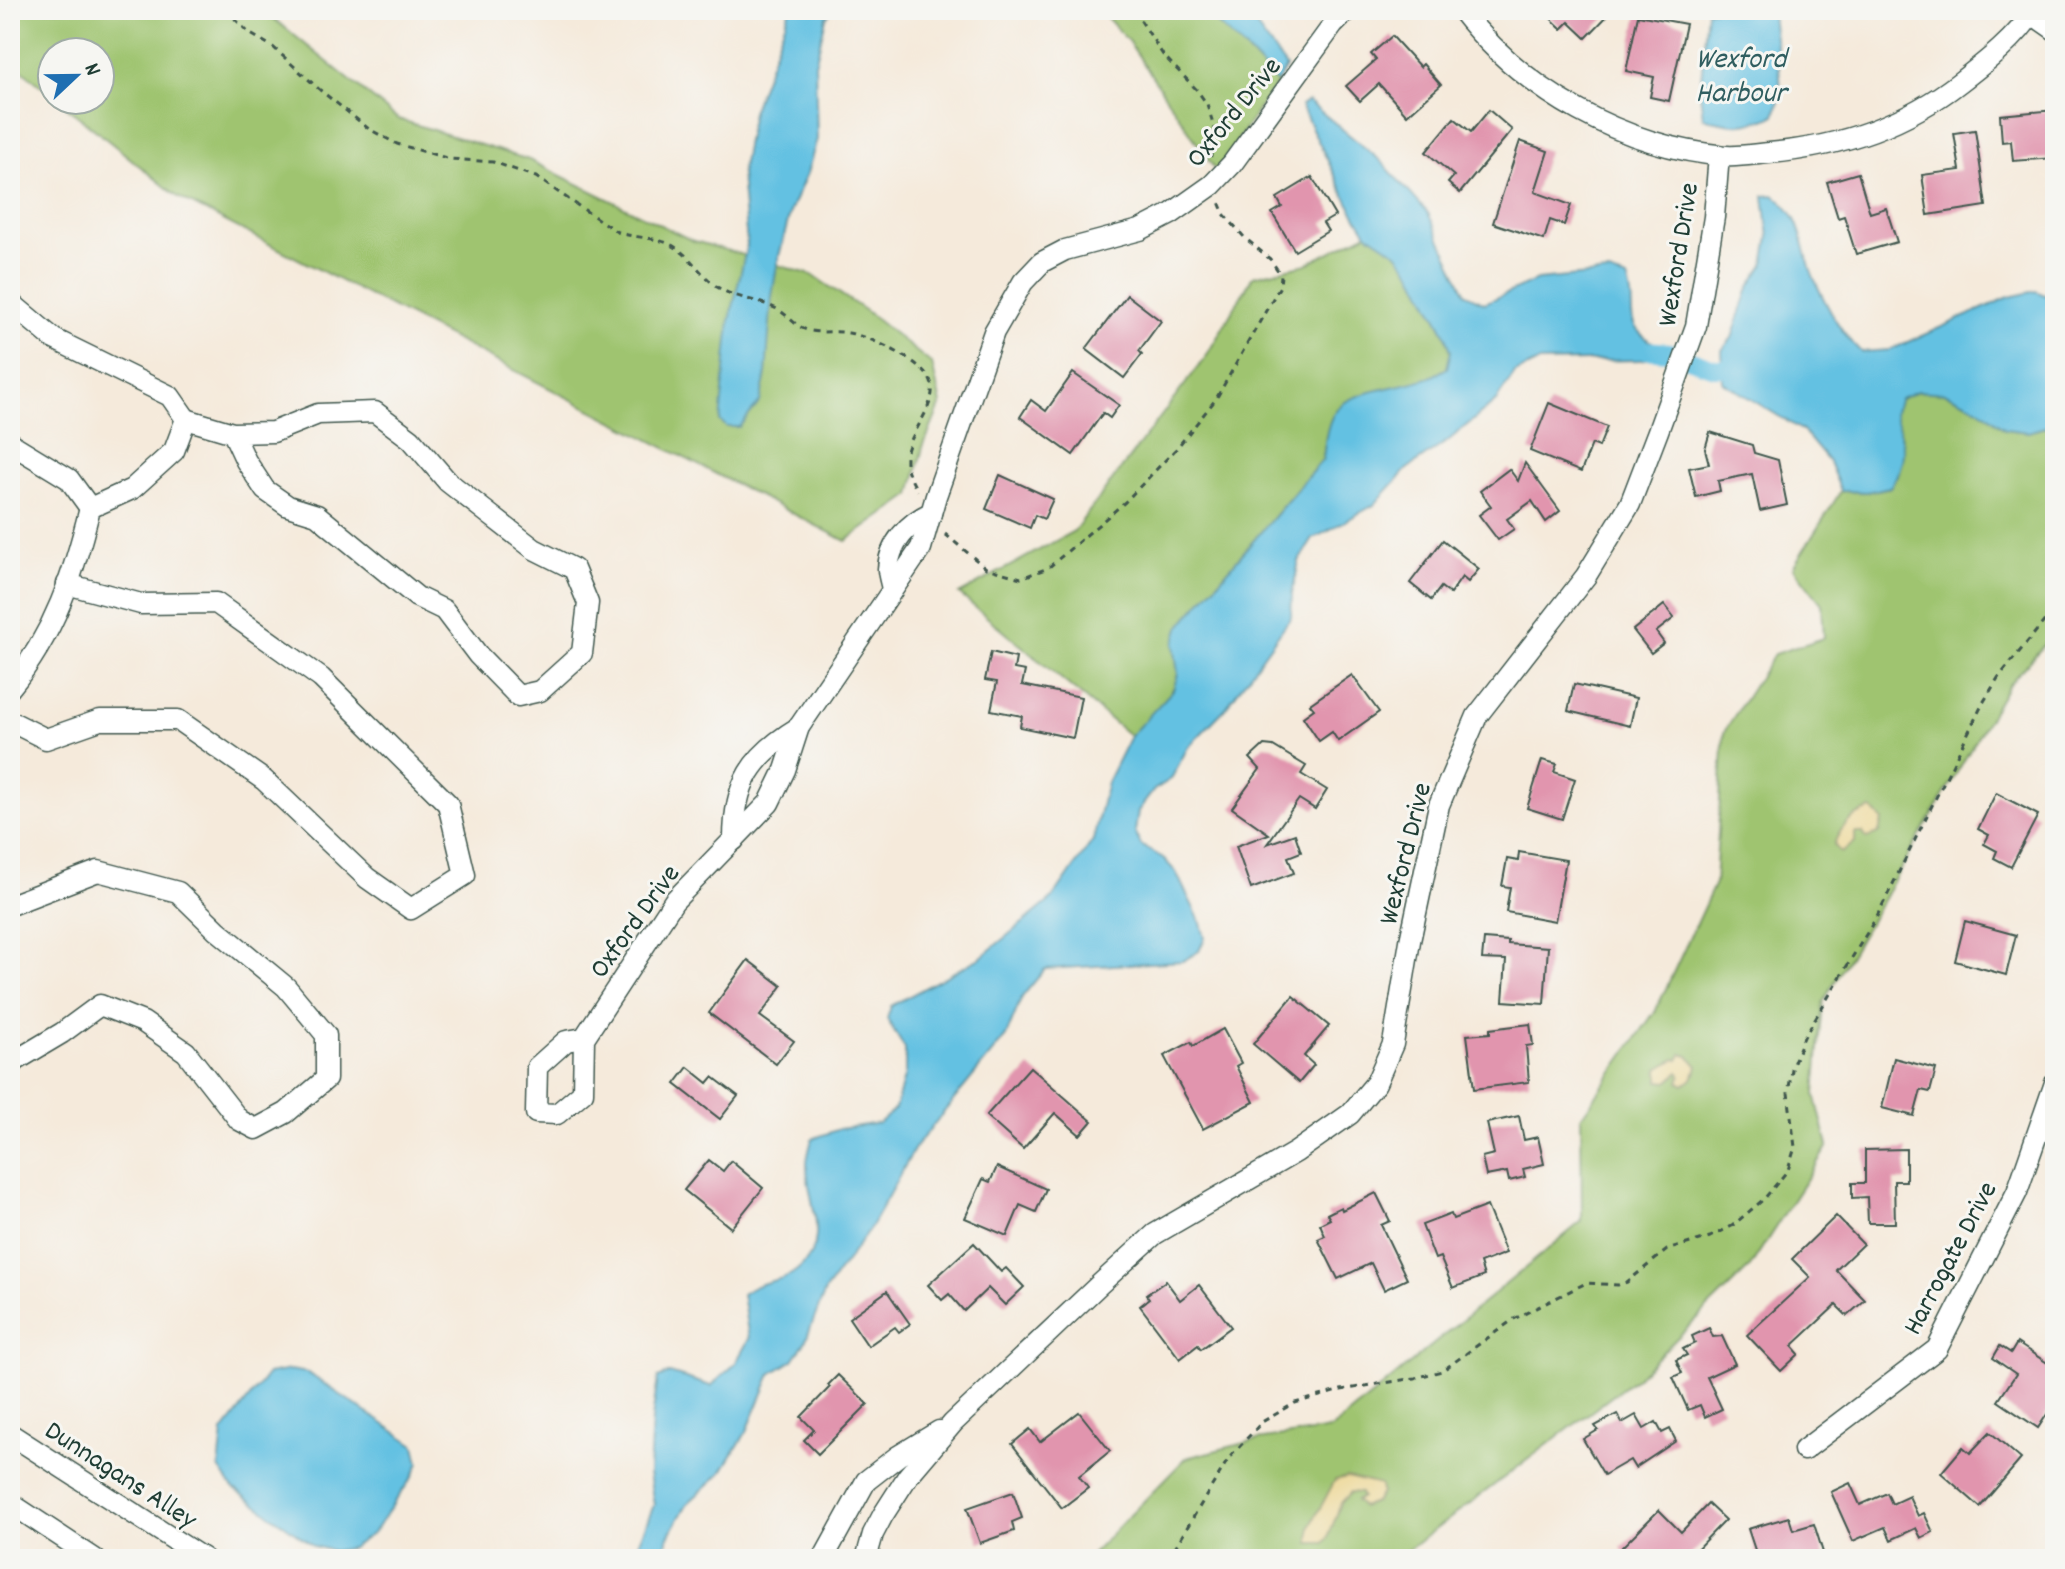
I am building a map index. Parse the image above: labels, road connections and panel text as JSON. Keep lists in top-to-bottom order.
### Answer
{
  "streets": {
    "street": [
      "Oxford Drive",
      "Wexford Drive",
      "Harrogate Drive",
      "Dunnagans Alley"
    ]
  },
  "water": ["Wexford Harbour"],
  "north": "right"
}
